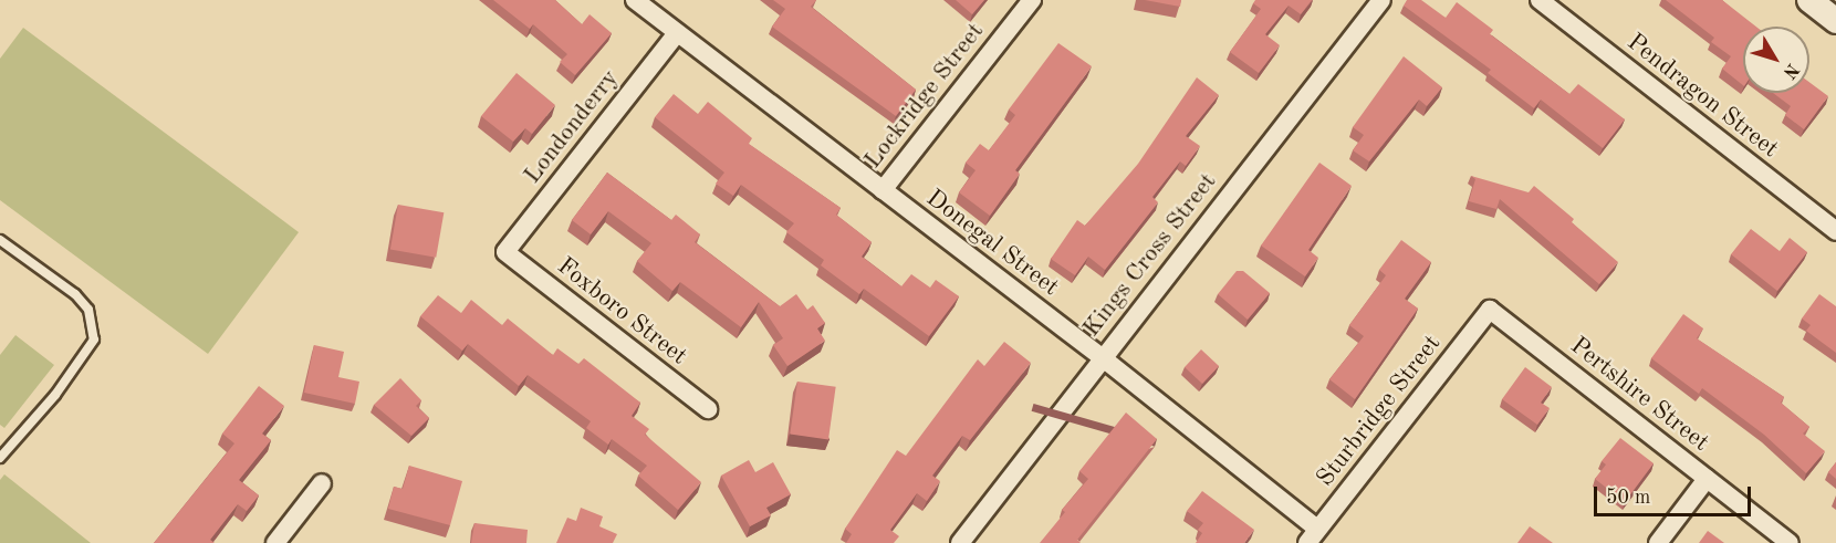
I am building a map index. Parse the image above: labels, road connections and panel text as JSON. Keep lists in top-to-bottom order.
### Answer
{
  "streets": {
    "street": [
      "Lockridge Street",
      "Pendragon Street",
      "Londonderry",
      "Donegal Street",
      "Kings Cross Street",
      "Foxboro Street",
      "Pertshire Street",
      "Sturbridge Street"
    ]
  },
  "crossings": [
    ["Lockridge Street", "Donegal Street"],
    ["Londonderry", "Donegal Street"],
    ["Londonderry", "Foxboro Street"],
    ["Donegal Street", "Kings Cross Street"],
    ["Donegal Street", "Sturbridge Street"],
    ["Pertshire Street", "Sturbridge Street"]
  ],
  "scale_bar": "50 m",
  "north": "bottom right"
}
